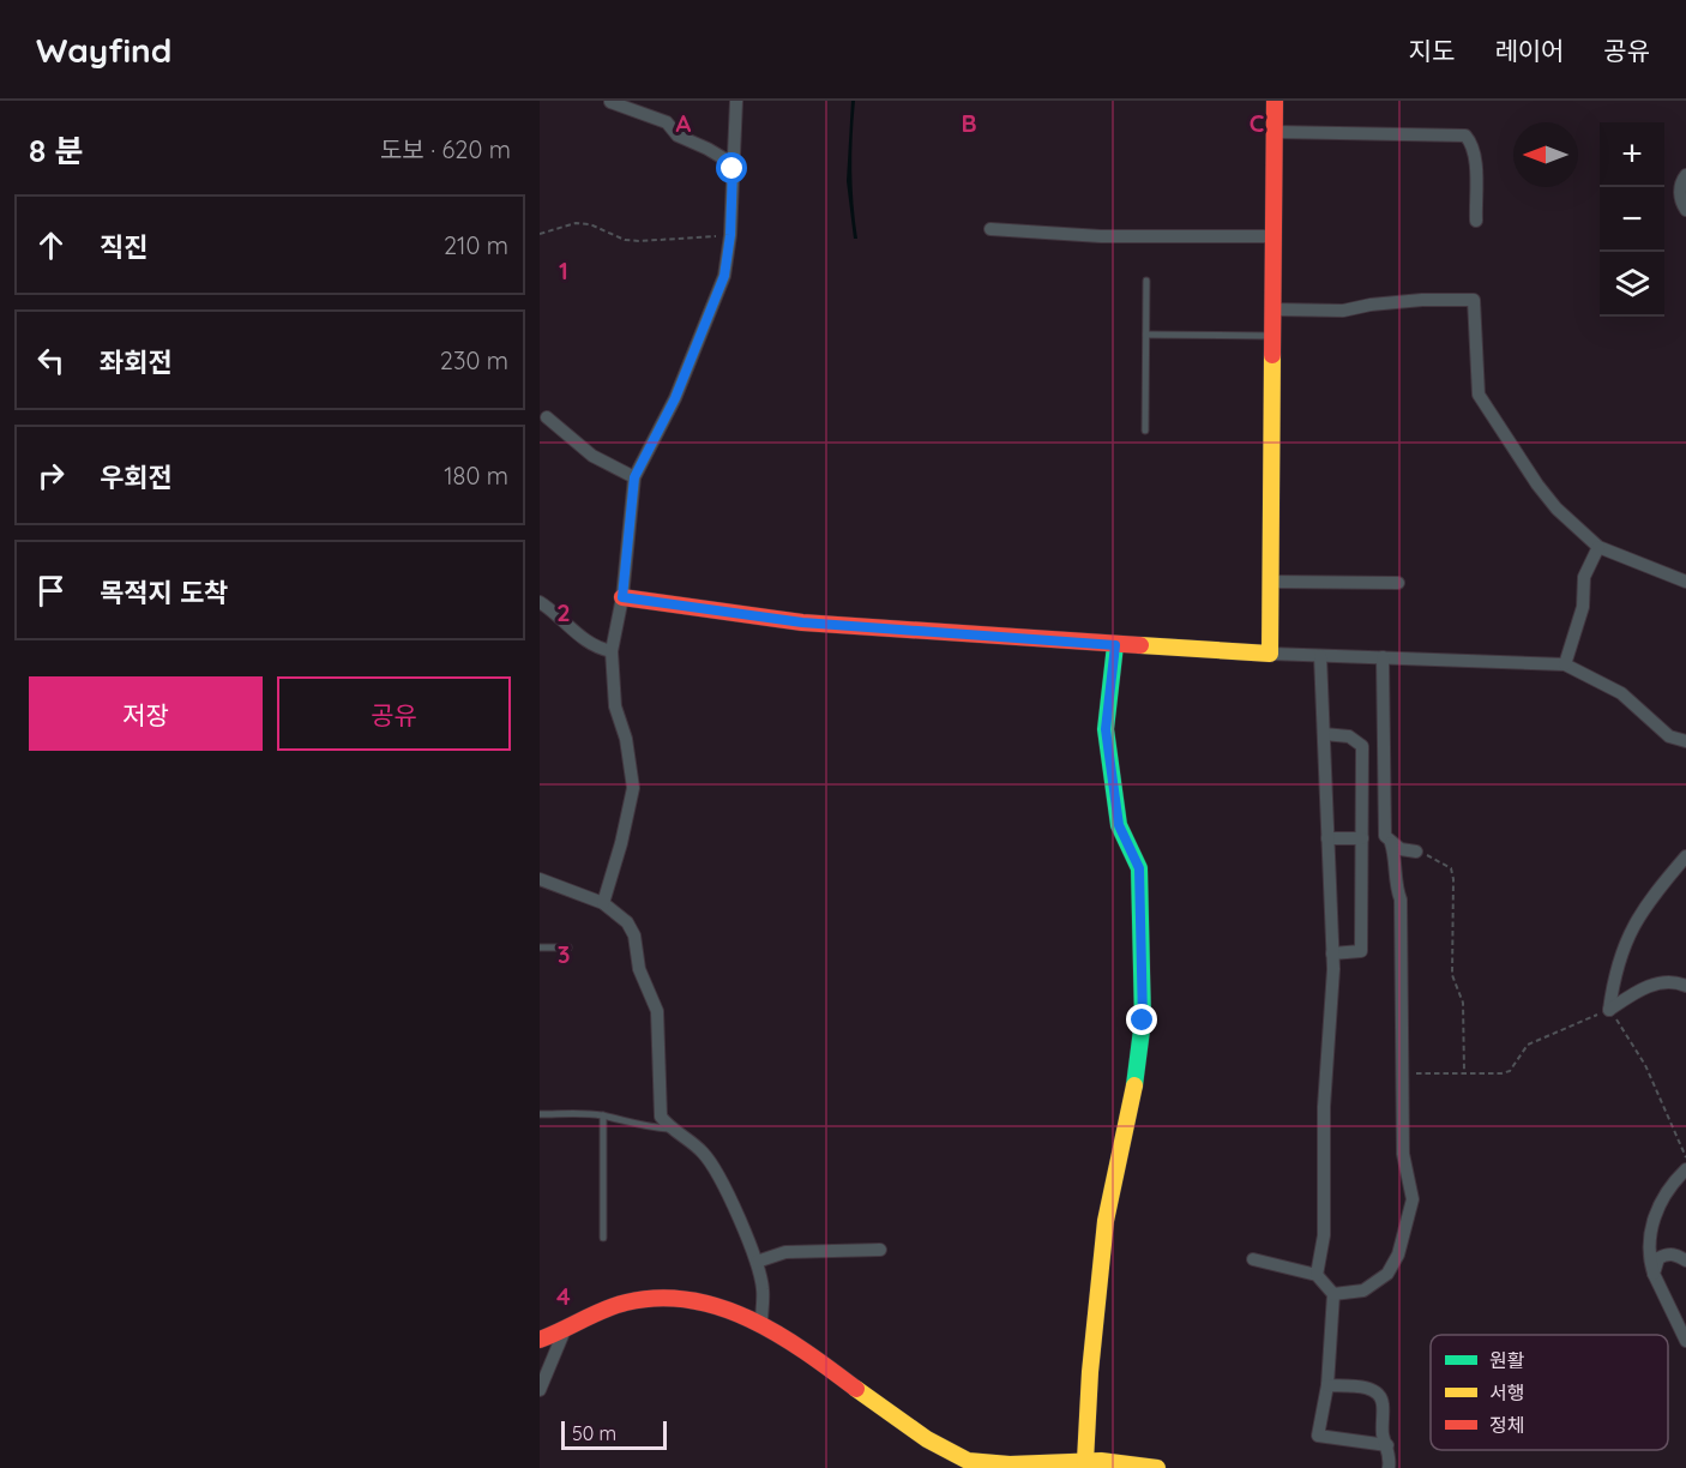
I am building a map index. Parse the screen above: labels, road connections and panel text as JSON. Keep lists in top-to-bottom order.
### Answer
{
  "legend": ["원활", "서행", "정체"],
  "scale_bar": "50 m",
  "north": "left",
  "page": {
    "header": "Wayfind",
    "nav": ["지도", "레이어", "공유"],
    "heading": ["8 분", "도보 · 620 m"],
    "map_buttons": ["+", "−"],
    "list": [
      ["직진", "210 m"],
      ["좌회전", "230 m"],
      ["우회전", "180 m"],
      "목적지 도착"
    ],
    "buttons": ["저장", "공유"],
    "scale": "50 m"
  },
  "grid": {
    "columns": ["A", "B", "C"],
    "rows": [
      "1",
      "2",
      "3",
      "4"
    ]
  }
}
